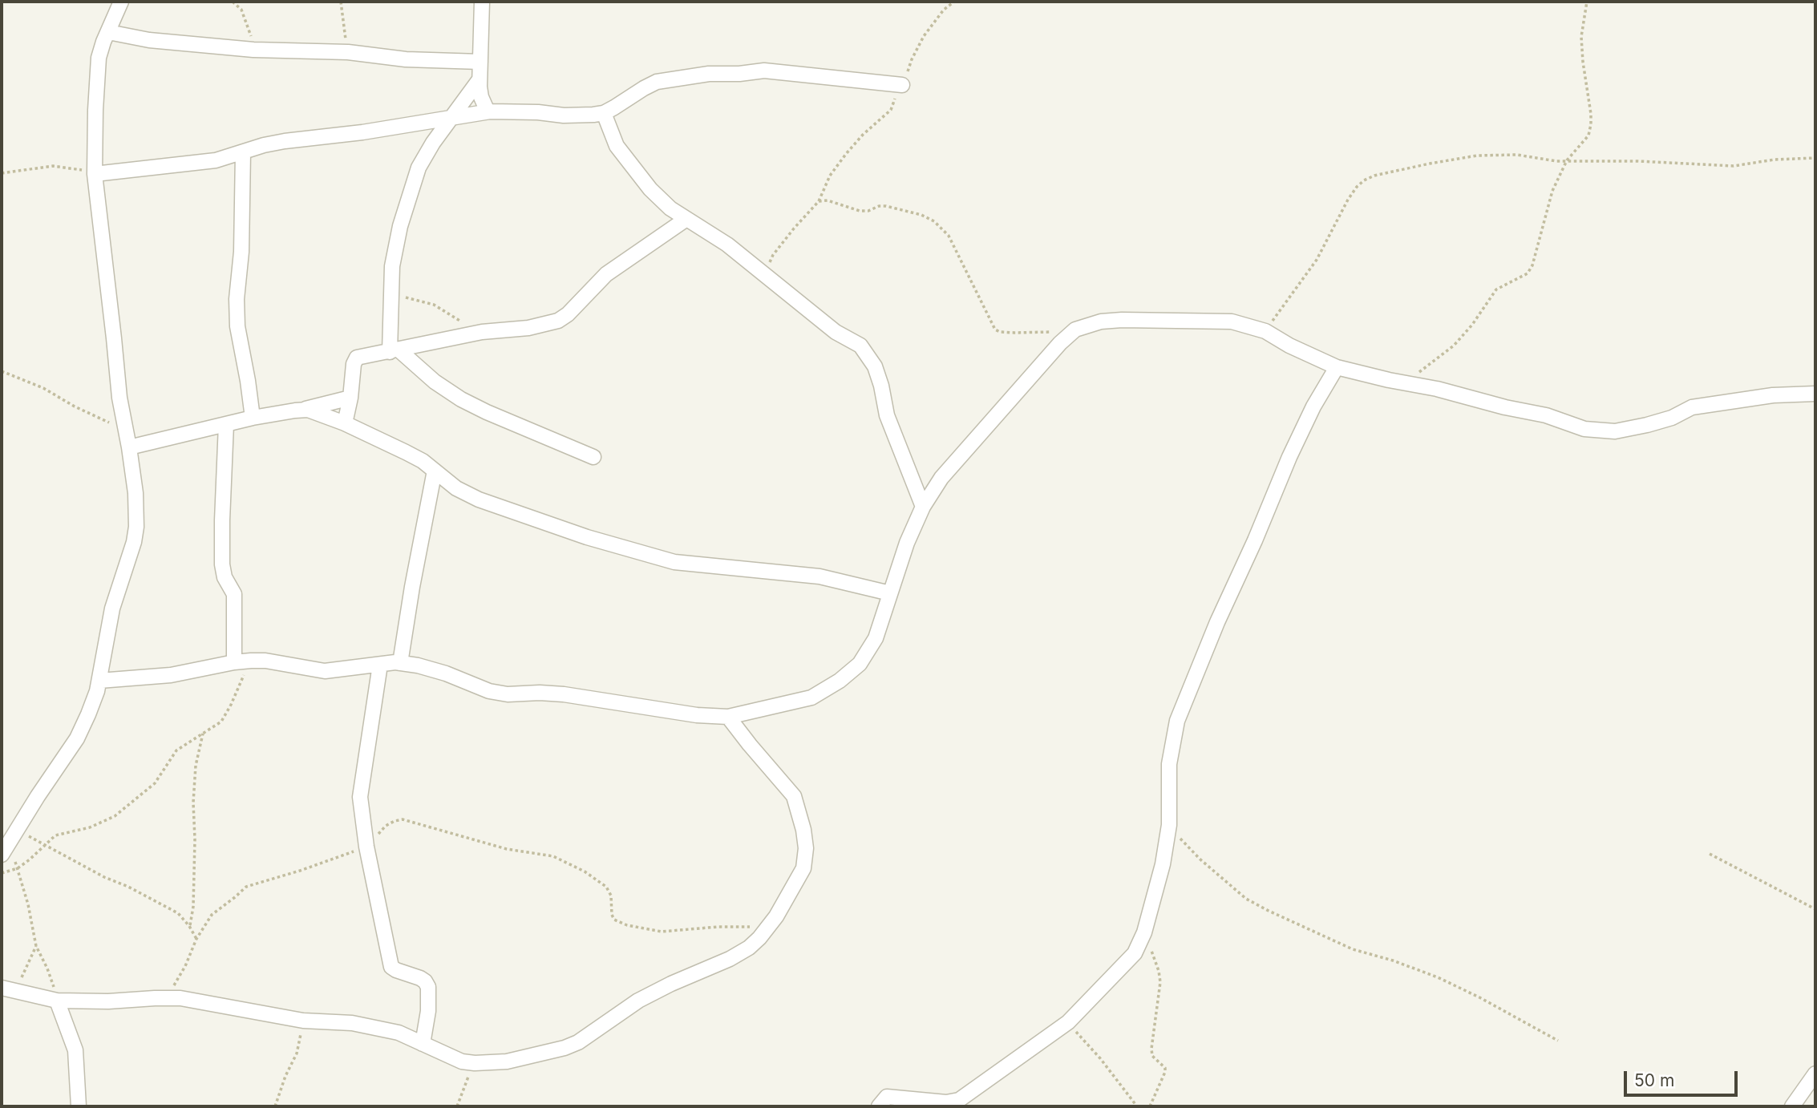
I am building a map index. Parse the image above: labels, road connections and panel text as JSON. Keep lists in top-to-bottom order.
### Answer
{
  "scale_bar": "50 m"
}
